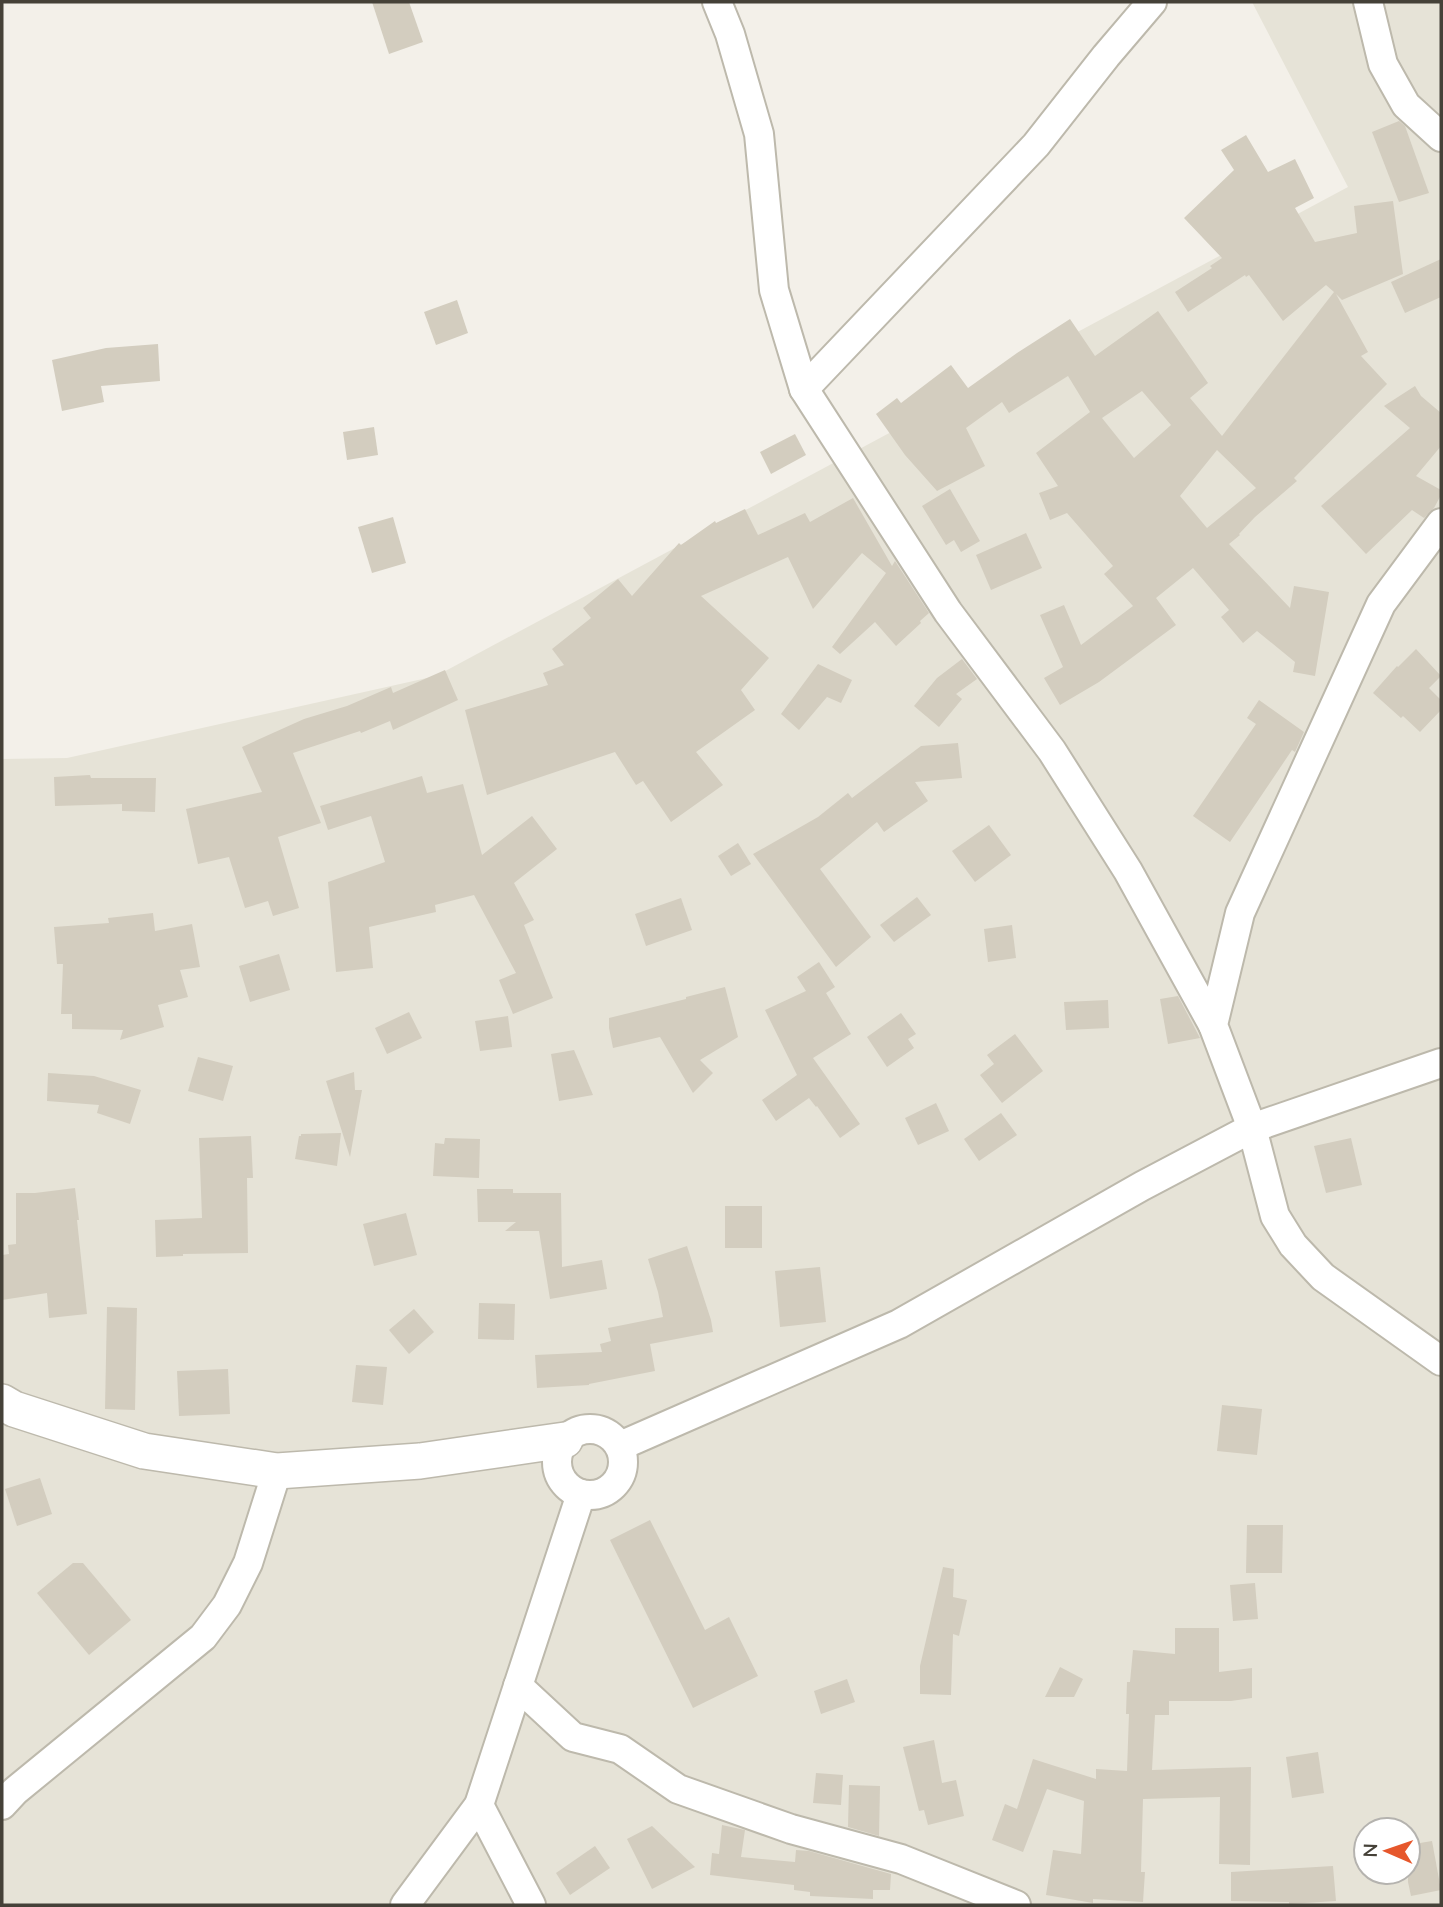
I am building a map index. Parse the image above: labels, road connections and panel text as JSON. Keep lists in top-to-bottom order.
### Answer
{
  "north": "left"
}
